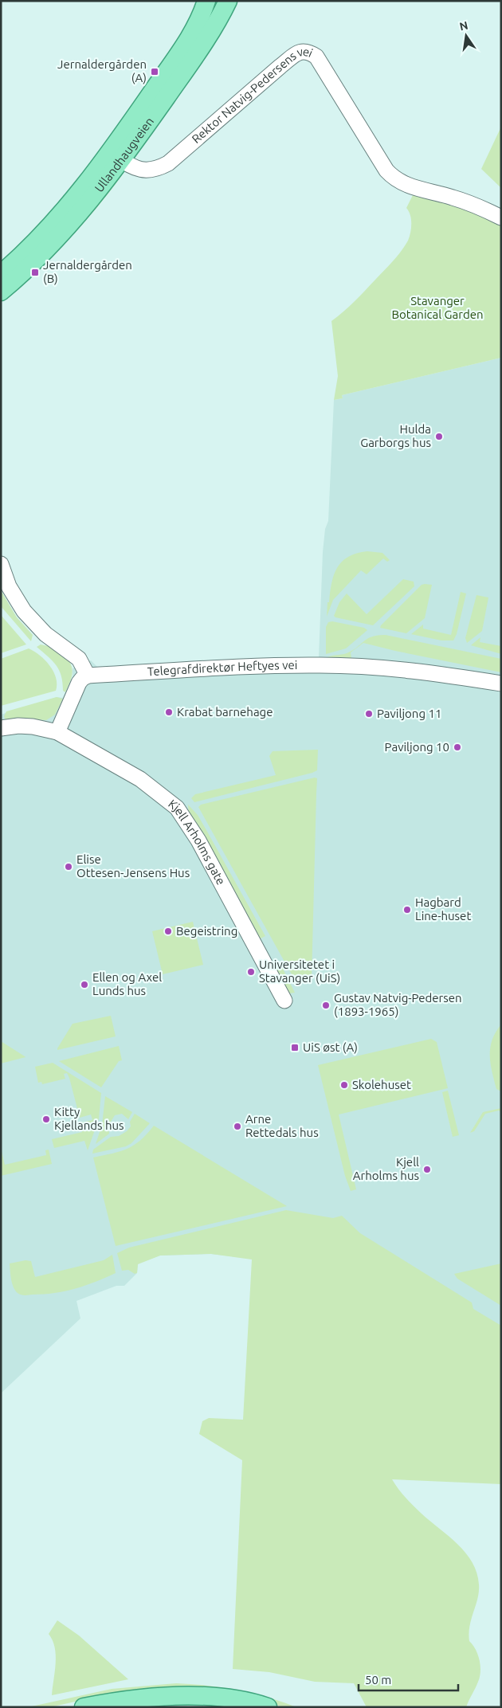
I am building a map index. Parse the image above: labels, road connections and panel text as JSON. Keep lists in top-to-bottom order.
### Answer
{
  "streets": {
    "main road": ["Ullandhaugveien"],
    "street": ["Rektor Natvig-Pedersens vei", "Telegrafdirektør Heftyes vei", "Kjell Arholms gate"]
  },
  "crossings": [
    ["Rektor Natvig-Pedersens vei", "Ullandhaugveien"]
  ],
  "parks": ["Stavanger Botanical Garden"],
  "places": {
    "transit": ["Jernaldergården (A)", "Jernaldergården (B)", "UiS øst (A)"],
    "other": [
      "Hulda Garborgs hus",
      "Krabat barnehage",
      "Paviljong 11",
      "Paviljong 10",
      "Elise Ottesen-Jensens Hus",
      "Hagbard Line-huset",
      "Begeistring",
      "Universitetet i Stavanger (UiS)",
      "Ellen og Axel Lunds hus",
      "Gustav Natvig-Pedersen (1893-1965)",
      "Skolehuset",
      "Kitty Kjellands hus",
      "Arne Rettedals hus",
      "Kjell Arholms hus"
    ]
  },
  "scale_bar": "50 m",
  "north": "top"
}
